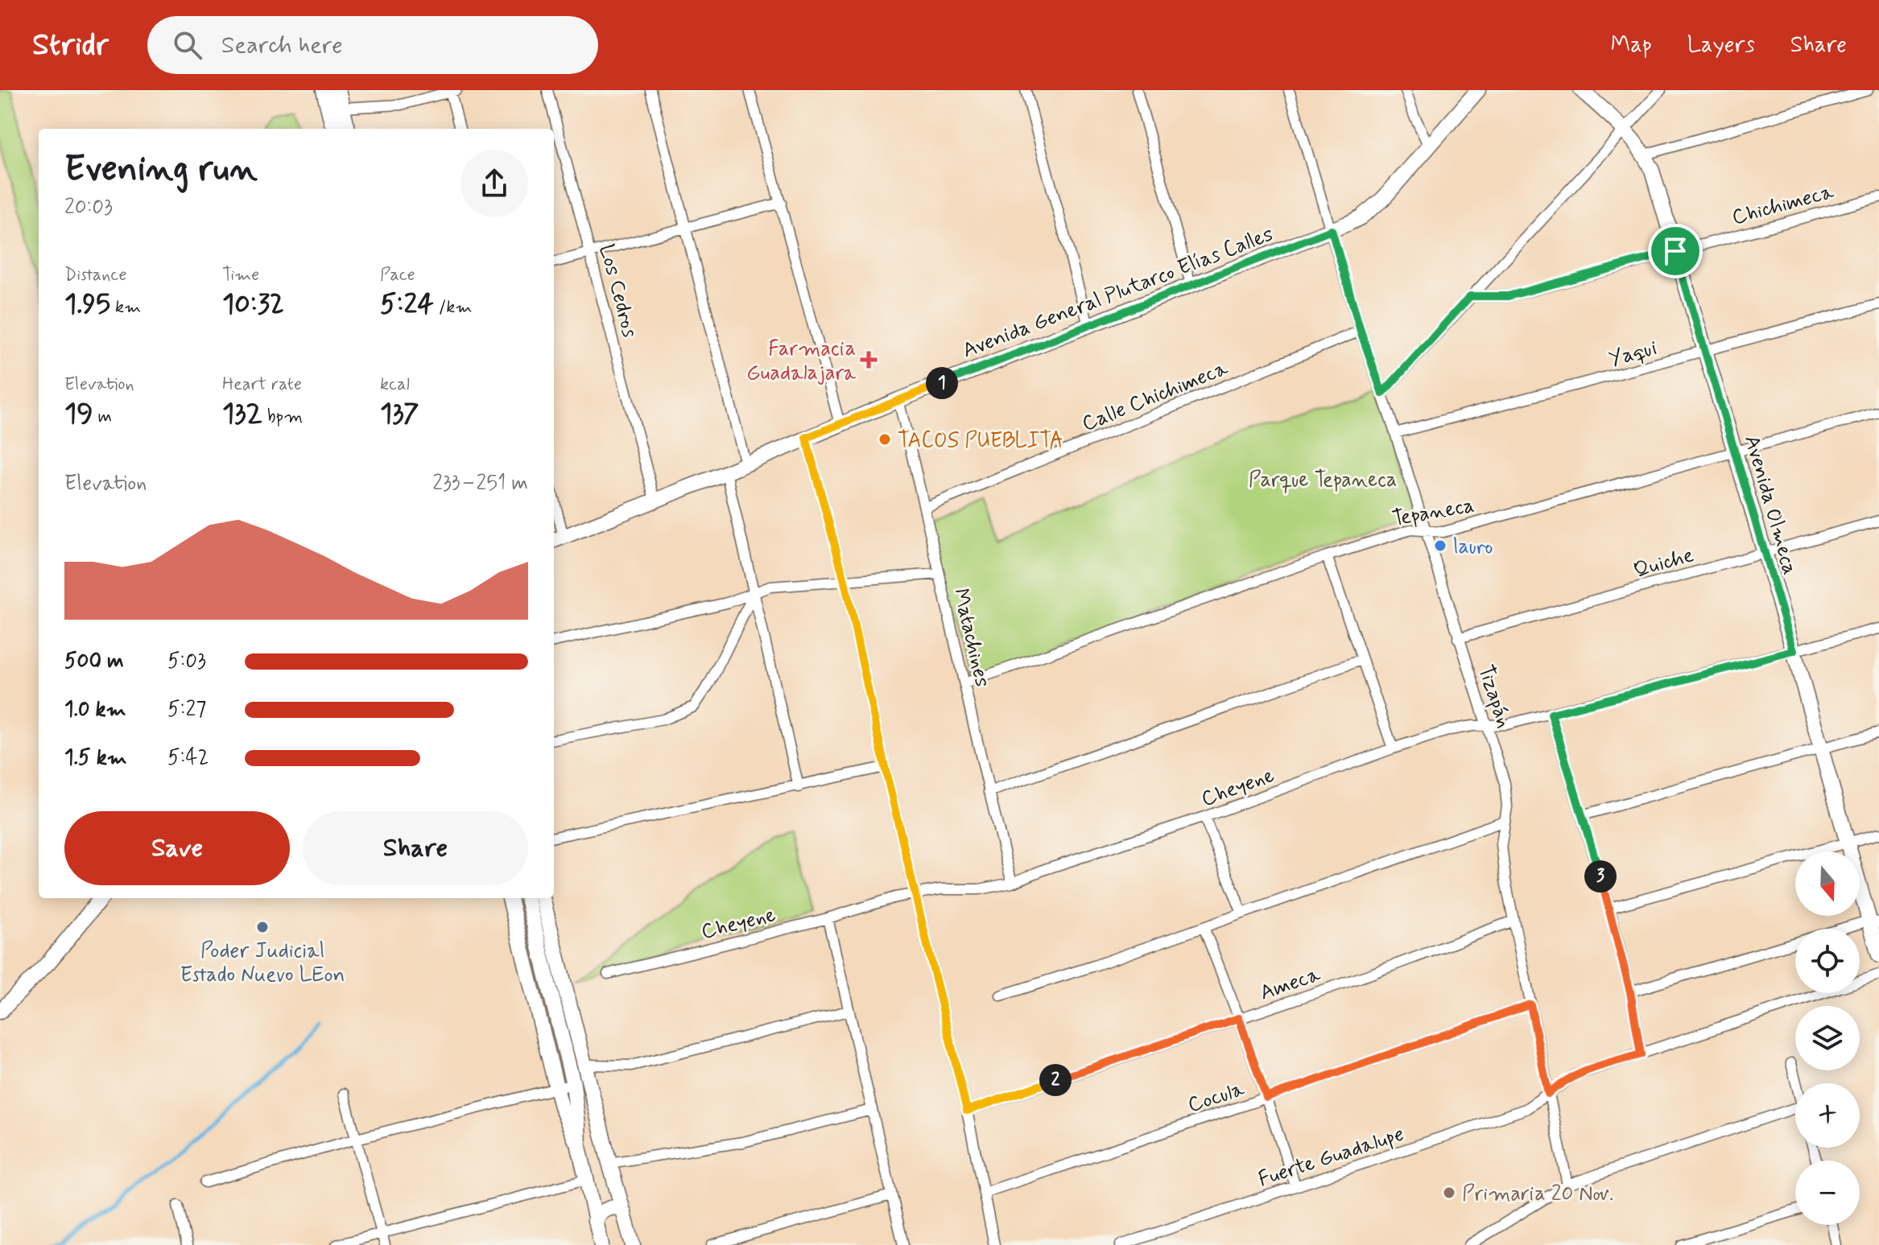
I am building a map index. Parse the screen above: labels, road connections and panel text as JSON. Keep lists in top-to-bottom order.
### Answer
{
  "streets": {
    "street": [
      "Chichimeca",
      "Los Cedros",
      "Avenida General Plutarco Elías Calles",
      "Yaqui",
      "Calle Chichimeca",
      "Avenida Olmeca",
      "Tepaneca",
      "Quiche",
      "Matachines",
      "Tizapán",
      "Cheyene",
      "Ameca",
      "Cocula",
      "Fuerte Guadalupe"
    ]
  },
  "crossings": [
    ["Chichimeca", "Avenida Olmeca"],
    ["Los Cedros", "Avenida General Plutarco Elías Calles"],
    ["Avenida General Plutarco Elías Calles", "Matachines"],
    ["Avenida General Plutarco Elías Calles", "Tizapán"],
    ["Yaqui", "Avenida Olmeca"],
    ["Yaqui", "Tizapán"],
    ["Calle Chichimeca", "Matachines"],
    ["Calle Chichimeca", "Tizapán"],
    ["Avenida Olmeca", "Tepaneca"],
    ["Avenida Olmeca", "Quiche"],
    ["Avenida Olmeca", "Cheyene"],
    ["Tepaneca", "Matachines"],
    ["Tepaneca", "Tizapán"],
    ["Quiche", "Tizapán"],
    ["Matachines", "Cheyene"],
    ["Tizapán", "Cheyene"],
    ["Tizapán", "Ameca"],
    ["Tizapán", "Cocula"],
    ["Tizapán", "Fuerte Guadalupe"]
  ],
  "parks": ["Parque Tepaneca"],
  "places": {
    "health": ["Farmacia Guadalajara"],
    "other": [
      "TACOS PUEBLITA",
      "lauro",
      "Poder Judicial Estado Nuevo LEon",
      "Primaria 20 Nov."
    ]
  },
  "north": "bottom",
  "page": {
    "header": "Stridr",
    "search": "Search here",
    "nav": ["Map", "Layers", "Share"],
    "heading": ["Evening run", "20:03"],
    "stats": [
      ["Distance", "1.95 km"],
      ["Time", "10:32"],
      ["Pace", "5:24 /km"],
      ["Elevation", "19 m"],
      ["Heart rate", "132 bpm"],
      ["kcal", "137"]
    ],
    "pins": ["1", "3", "2"],
    "chart": ["Elevation", "233–251 m"],
    "list": [
      {
        "name": "500 m",
        "note": "5:03"
      },
      {
        "name": "1.0 km",
        "note": "5:27"
      },
      {
        "name": "1.5 km",
        "note": "5:42"
      }
    ],
    "buttons": ["Save", "Share"],
    "map_buttons": ["+", "−"]
  }
}
